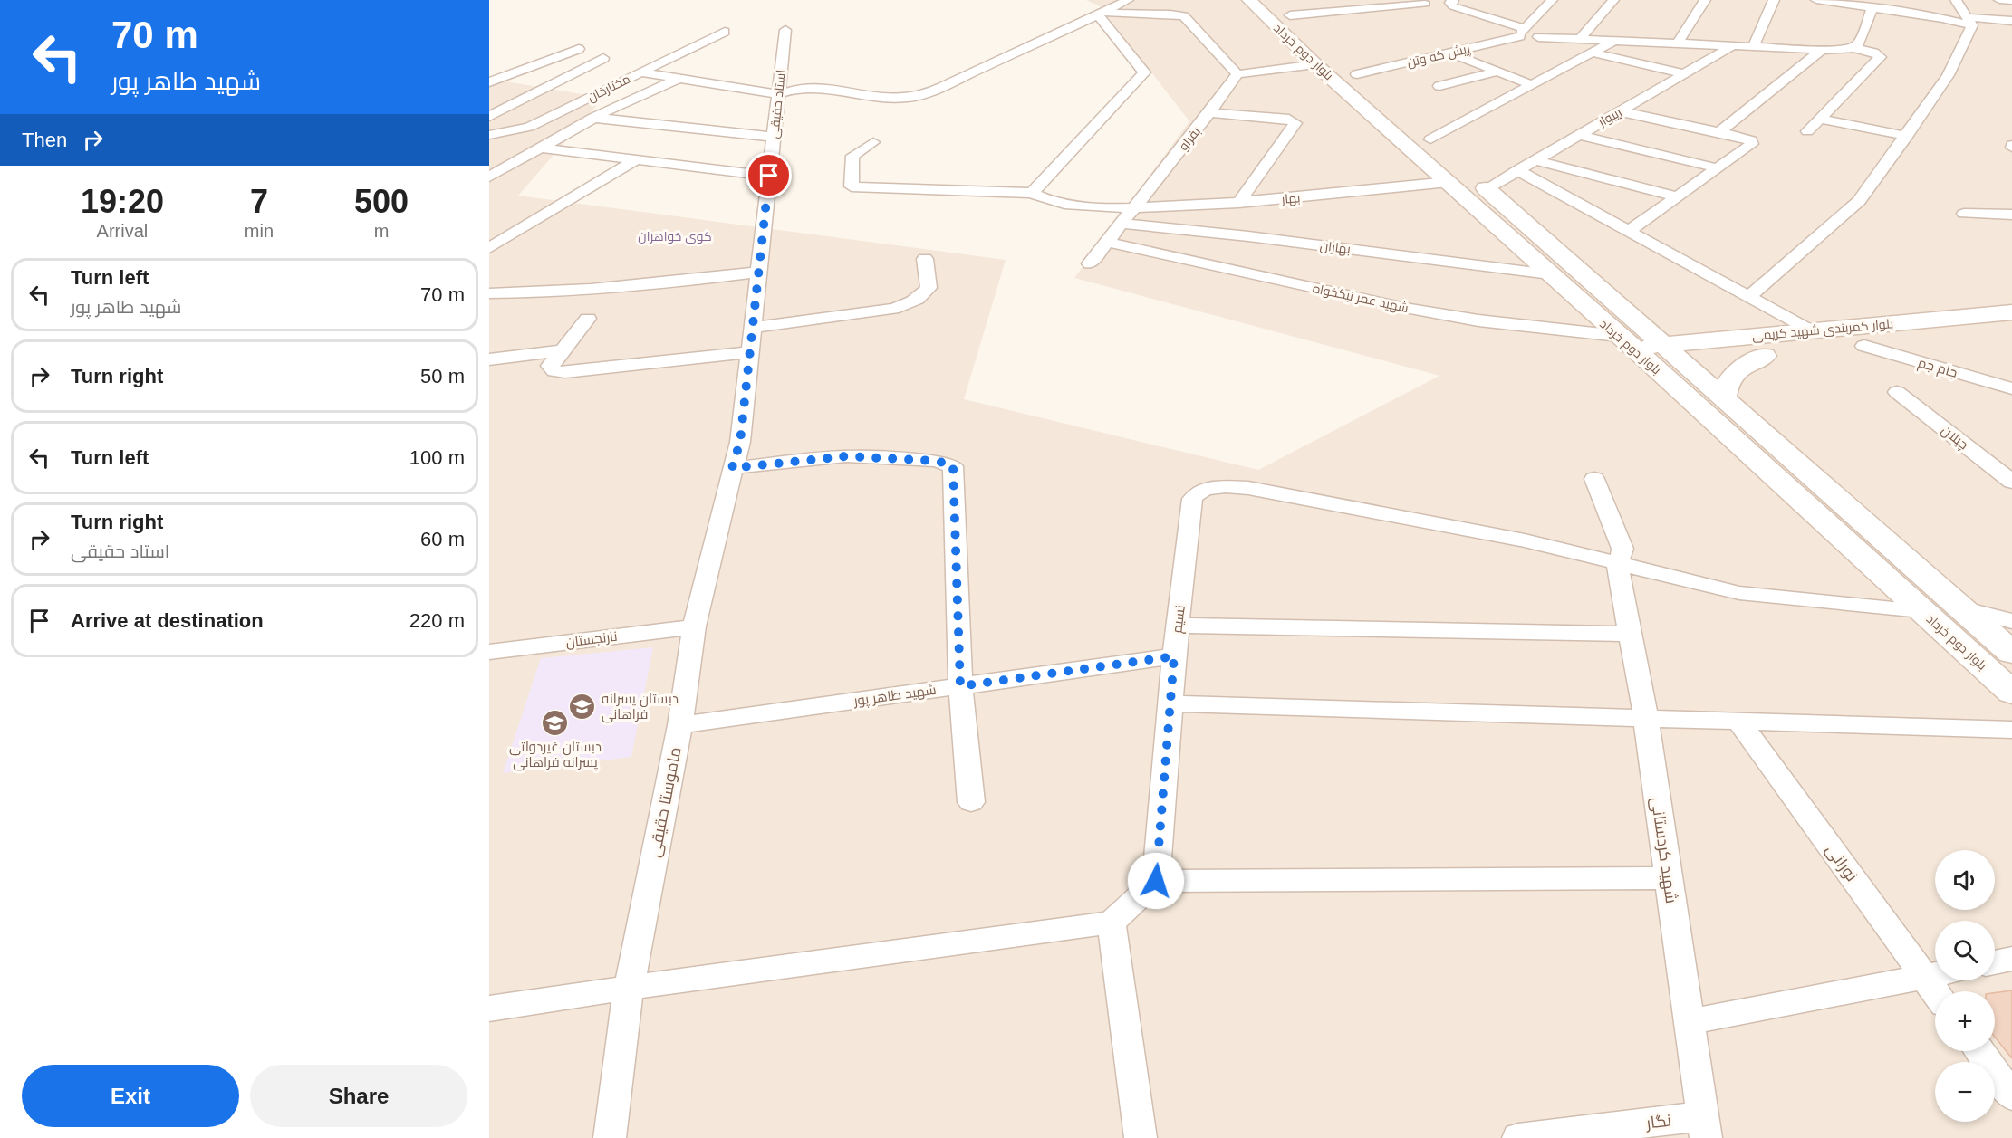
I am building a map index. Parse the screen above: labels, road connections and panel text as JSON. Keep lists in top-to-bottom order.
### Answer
{
  "streets": {
    "street": [
      "بلوار دوم خرداد",
      "پیش که وتن",
      "مختارخان",
      "استاد حقیقی",
      "ریبوار",
      "بفراو",
      "بهار",
      "بهاران",
      "شهید عمر نیکخواه",
      "بلوار کمربندی شهید کریمی",
      "جام جم",
      "چیلان",
      "نسیم",
      "نارنجستان",
      "شهید طاهر پور",
      "ماموستا حقیقی",
      "شهید کردستانی",
      "نورانی",
      "نگار"
    ]
  },
  "crossings": [
    ["بلوار دوم خرداد", "پیش که وتن"],
    ["بلوار دوم خرداد", "ریبوار"],
    ["بلوار دوم خرداد", "بهار"],
    ["بلوار دوم خرداد", "بهاران"],
    ["بلوار دوم خرداد", "شهید عمر نیکخواه"],
    ["بلوار دوم خرداد", "بلوار کمربندی شهید کریمی"],
    ["استاد حقیقی", "ماموستا حقیقی"],
    ["بفراو", "بهار"],
    ["بفراو", "بهاران"],
    ["بفراو", "شهید عمر نیکخواه"],
    ["بلوار کمربندی شهید کریمی", "جام جم"],
    ["نسیم", "شهید طاهر پور"],
    ["نسیم", "شهید کردستانی"],
    ["نارنجستان", "ماموستا حقیقی"],
    ["شهید طاهر پور", "ماموستا حقیقی"],
    ["شهید کردستانی", "نگار"]
  ],
  "districts": ["کوی خواهران"],
  "places": {
    "school or university": ["دبستان پسرانه فراهانی", "دبستان غیردولتی پسرانه فراهانی"]
  },
  "page": {
    "turn": ["70 m", "شهید طاهر پور"],
    "then": "Then",
    "eta": [
      "19:20",
      "Arrival",
      "7",
      "min",
      "500",
      "m"
    ],
    "list": [
      {
        "name": "Turn left",
        "note": "شهید طاهر پور",
        "value": "70 m"
      },
      {
        "name": "Turn right",
        "value": "50 m"
      },
      {
        "name": "Turn left",
        "value": "100 m"
      },
      {
        "name": "Turn right",
        "note": "استاد حقیقی",
        "value": "60 m"
      },
      {
        "name": "Arrive at destination",
        "value": "220 m"
      }
    ],
    "map_buttons": ["+", "−"],
    "buttons": ["Exit", "Share"]
  }
}
